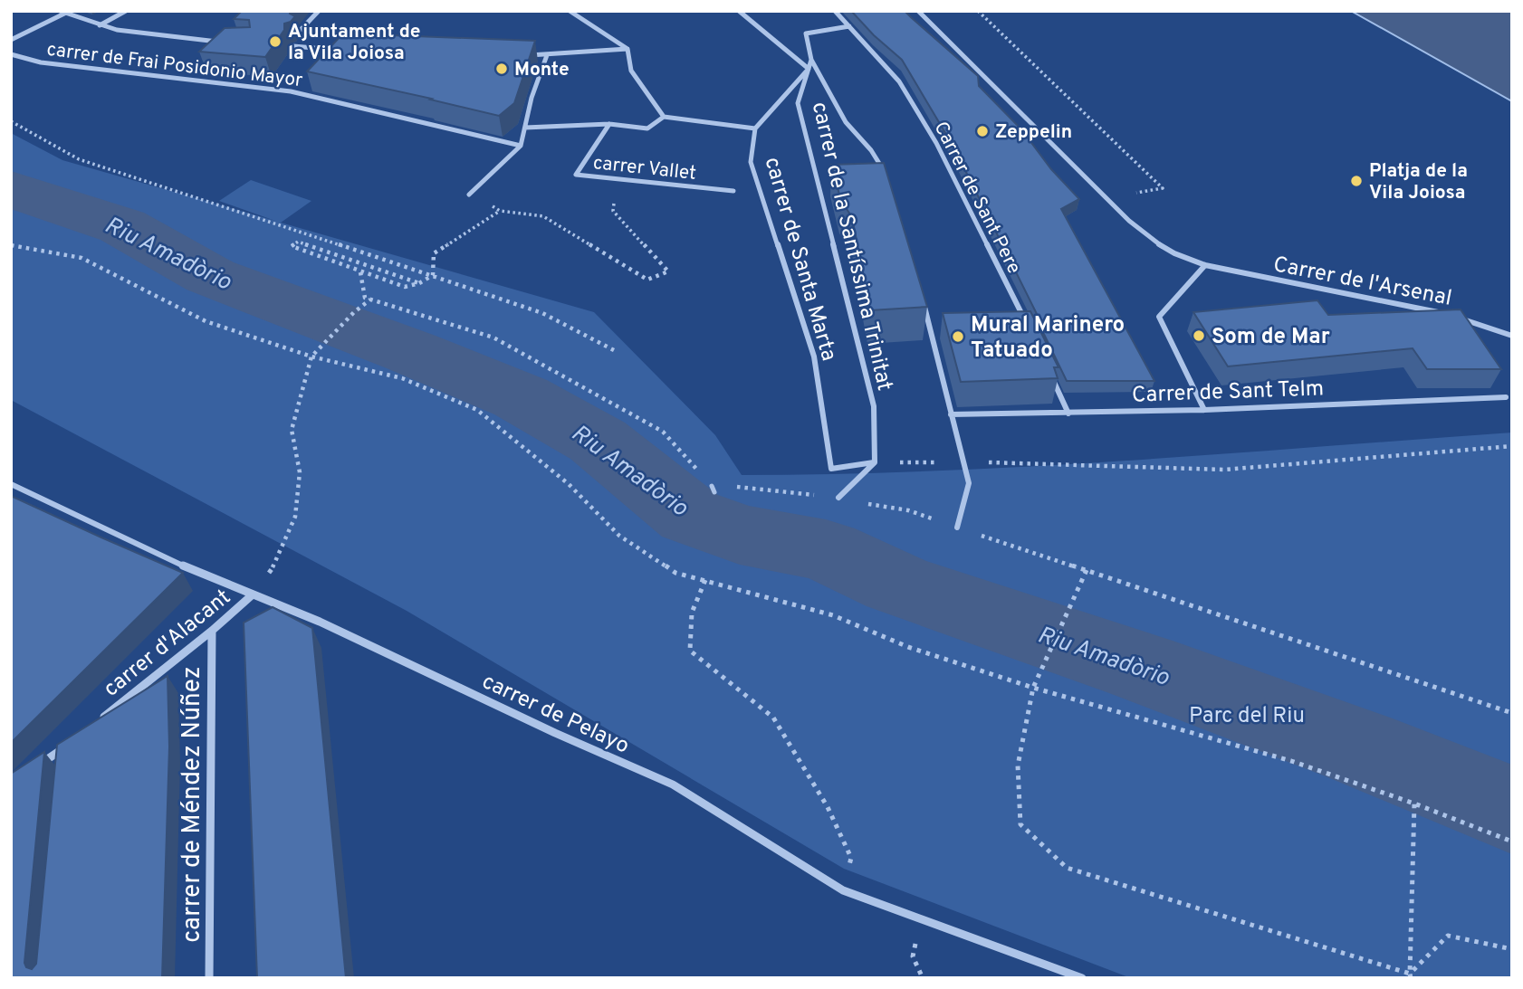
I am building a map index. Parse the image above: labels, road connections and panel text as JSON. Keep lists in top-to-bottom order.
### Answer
{
  "streets": {
    "street": [
      "carrer de Frai Posidonio Mayor",
      "carrer Vallet",
      "Carrer de Sant Pere",
      "carrer de la Santíssima Trinitat",
      "carrer de Santa Marta",
      "Carrer de l'Arsenal",
      "Carrer de Sant Telm",
      "carrer d'Alacant",
      "carrer de Pelayo",
      "carrer de Méndez Núñez"
    ]
  },
  "crossings": [
    ["Carrer de Sant Pere", "carrer de la Santíssima Trinitat"],
    ["carrer de la Santíssima Trinitat", "carrer de Santa Marta"],
    ["carrer d'Alacant", "carrer de Pelayo"],
    ["carrer d'Alacant", "carrer de Méndez Núñez"]
  ],
  "water": ["Riu Amadòrio"],
  "parks": ["Parc del Riu"],
  "places": [
    "Ajuntament de la Vila Joiosa",
    "Monte",
    "Zeppelin",
    "Platja de la Vila Joiosa",
    "Som de Mar",
    "Mural Marinero Tatuado"
  ]
}
